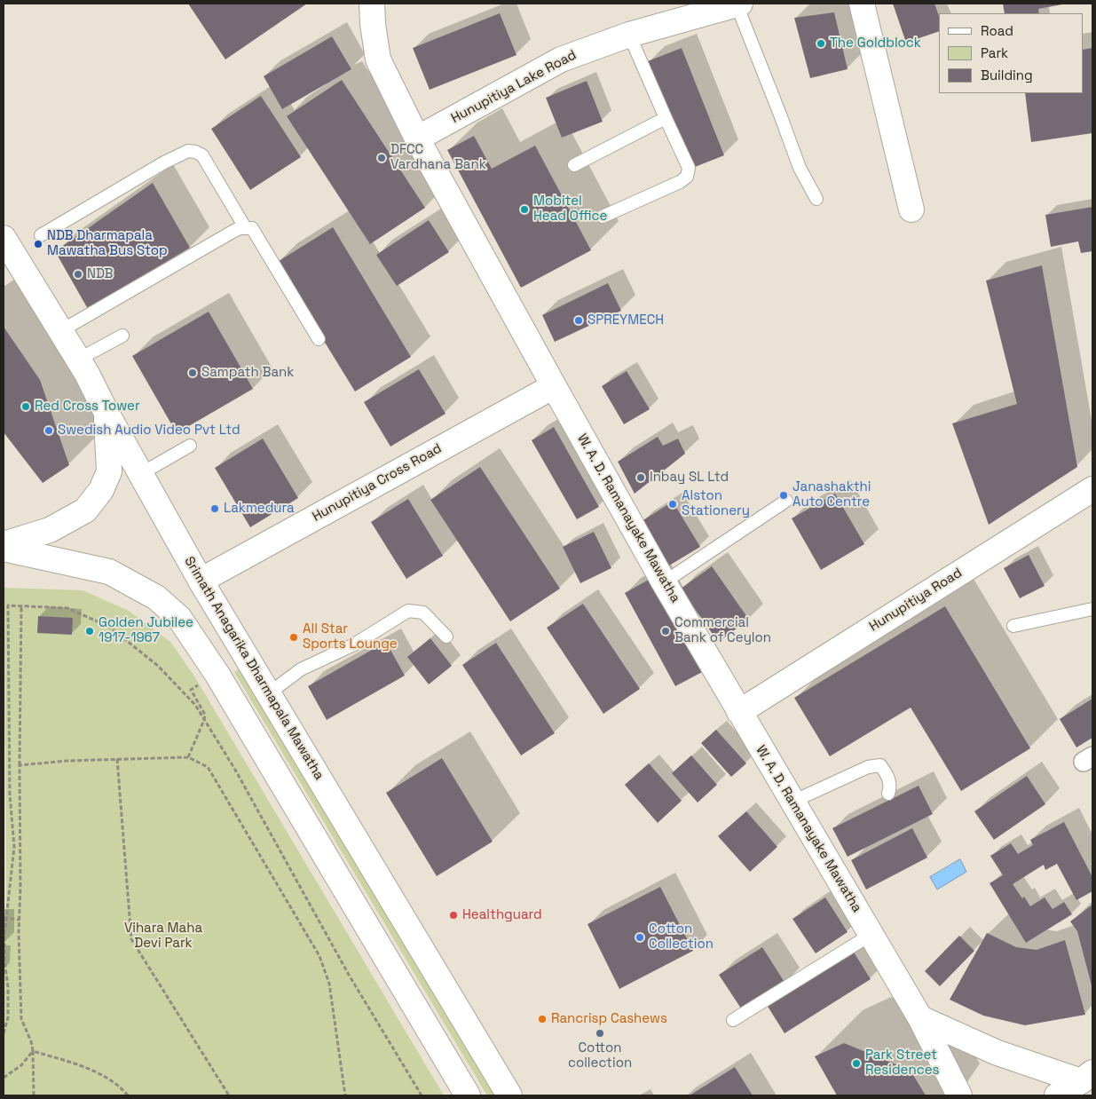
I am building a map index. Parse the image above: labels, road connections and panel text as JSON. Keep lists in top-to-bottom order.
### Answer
{
  "streets": {
    "street": [
      "Hunupitiya Lake Road",
      "Hunupitiya Cross Road",
      "W. A. D. Ramanayake Mawatha",
      "Hunupitiya Road",
      "Srimath Anagarika Dharmapala Mawatha"
    ]
  },
  "crossings": [
    ["Hunupitiya Lake Road", "W. A. D. Ramanayake Mawatha"],
    ["Hunupitiya Cross Road", "W. A. D. Ramanayake Mawatha"],
    ["Hunupitiya Cross Road", "Srimath Anagarika Dharmapala Mawatha"],
    ["W. A. D. Ramanayake Mawatha", "Hunupitiya Road"]
  ],
  "parks": ["Vihara Maha Devi Park"],
  "places": [
    "The Goldblock",
    "DFCC Vardhana Bank",
    "Mobitel Head Office",
    "NDB Dharmapala Mawatha Bus Stop",
    "NDB",
    "SPREYMECH",
    "Sampath Bank",
    "Red Cross Tower",
    "Swedish Audio Video Pvt Ltd",
    "Inbay SL Ltd",
    "Janashakthi Auto Centre",
    "Alston Stationery",
    "Lakmedura",
    "Golden Jubilee 1917-1967",
    "Commercial Bank of Ceylon",
    "All Star Sports Lounge",
    "Healthguard",
    "Cotton Collection",
    "Rancrisp Cashews",
    "Cotton collection",
    "Park Street Residences"
  ],
  "legend": ["Road", "Park", "Building"]
}
